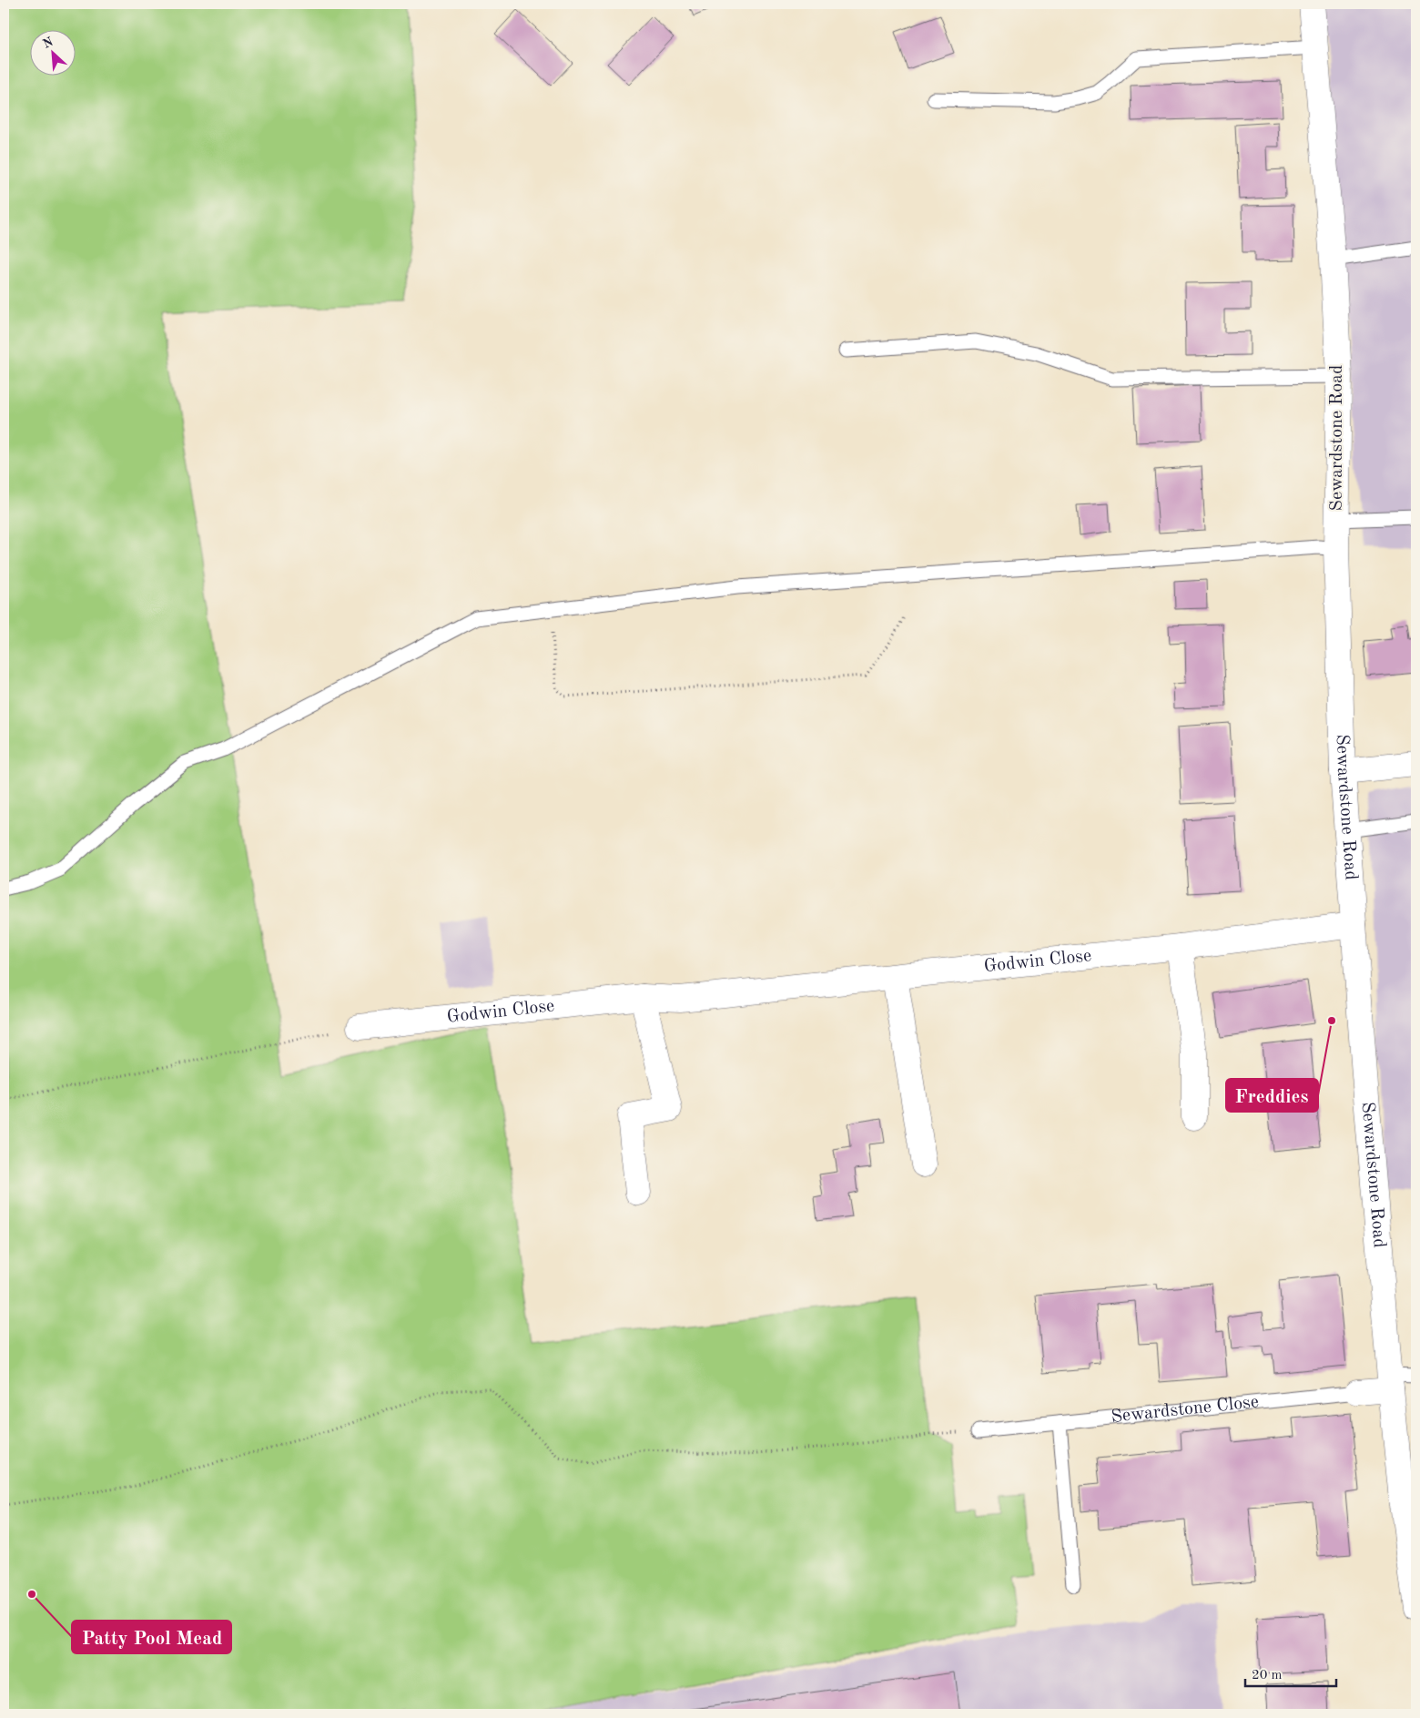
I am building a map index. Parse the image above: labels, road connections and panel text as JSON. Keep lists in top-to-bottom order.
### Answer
{
  "streets": {
    "street": ["Sewardstone Road", "Godwin Close", "Sewardstone Close"]
  },
  "crossings": [
    ["Sewardstone Road", "Godwin Close"],
    ["Sewardstone Road", "Sewardstone Close"]
  ],
  "places": ["Freddies", "Patty Pool Mead"],
  "scale_bar": "20 m",
  "north": "top left"
}
